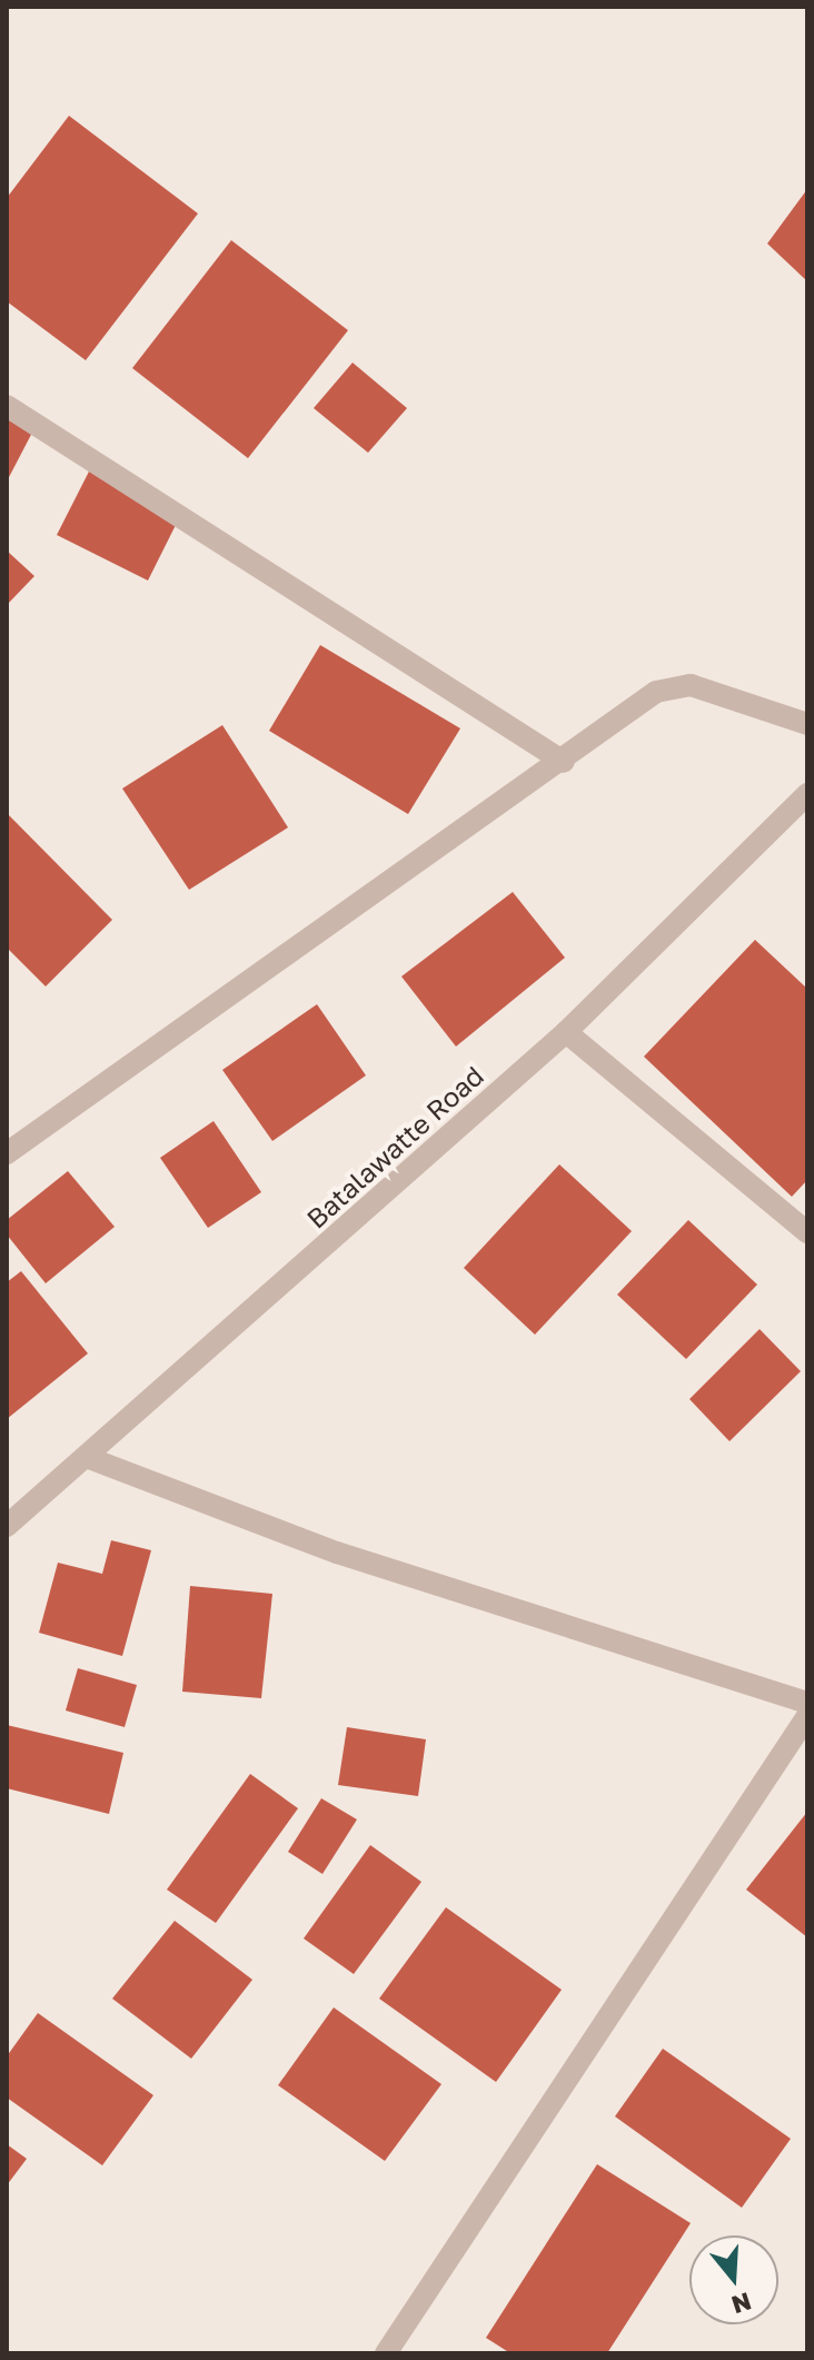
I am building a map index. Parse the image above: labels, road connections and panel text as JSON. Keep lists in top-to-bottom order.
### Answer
{
  "streets": {
    "street": ["Batalawatte Road"]
  },
  "north": "bottom"
}
